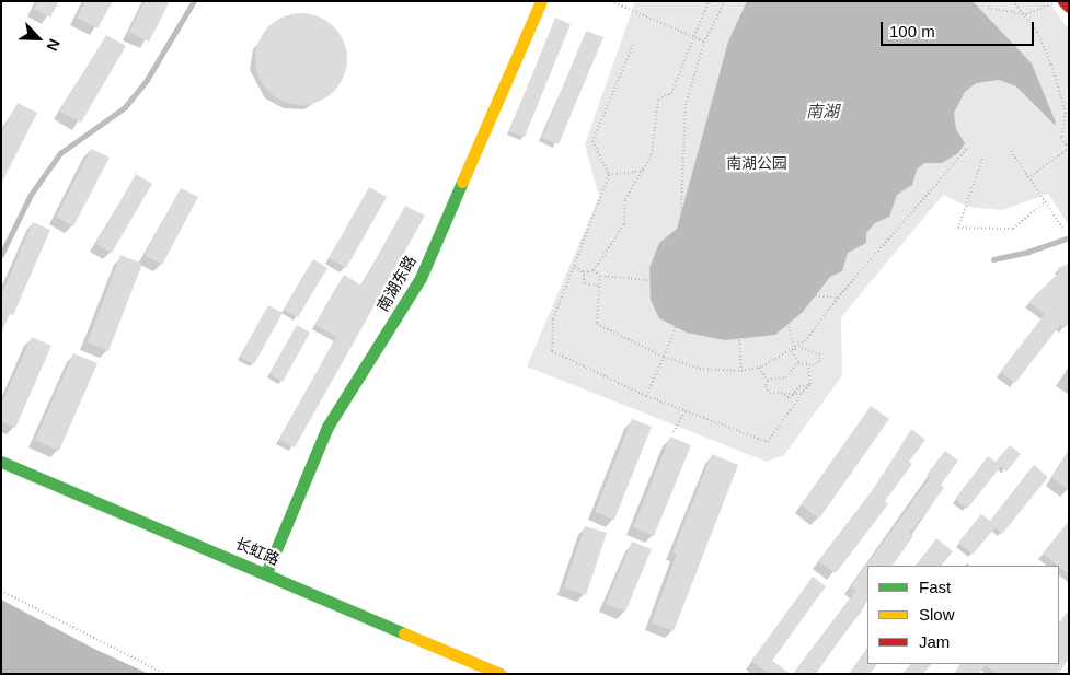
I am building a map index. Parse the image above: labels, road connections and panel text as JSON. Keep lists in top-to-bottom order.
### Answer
{
  "streets": {
    "street": ["南湖东路", "长虹路"]
  },
  "crossings": [
    ["南湖东路", "长虹路"]
  ],
  "water": ["南湖"],
  "parks": ["南湖公园"],
  "legend": ["Fast", "Slow", "Jam"],
  "scale_bar": "100 m",
  "north": "bottom right"
}
